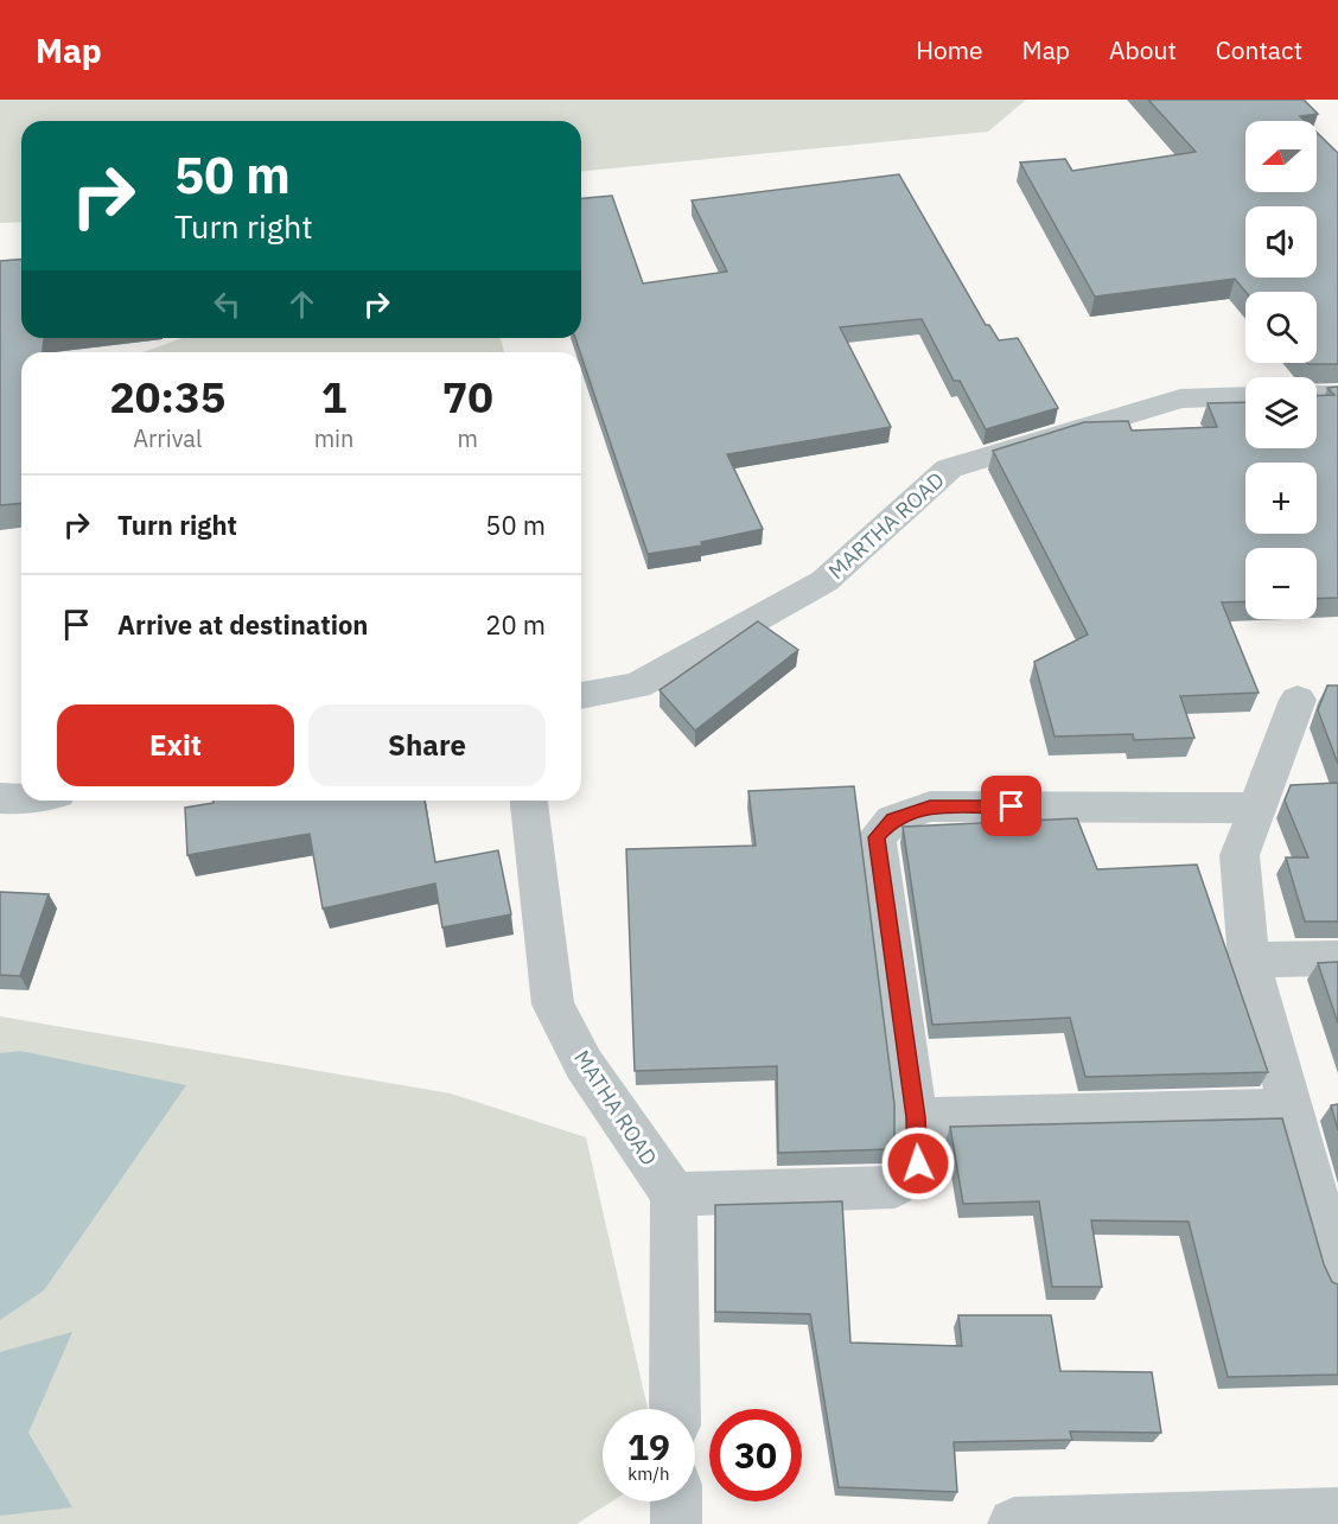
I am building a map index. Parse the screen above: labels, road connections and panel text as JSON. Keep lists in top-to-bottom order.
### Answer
{
  "streets": {
    "street": ["MARTHA ROAD", "MATHA ROAD"]
  },
  "north": "left",
  "page": {
    "header": "Map",
    "nav": [
      "Home",
      "Map",
      "About",
      "Contact"
    ],
    "map_buttons": ["+", "−"],
    "turn": ["50 m", "Turn right"],
    "eta": [
      "20:35",
      "Arrival",
      "1",
      "min",
      "70",
      "m"
    ],
    "list": [
      {
        "name": "Turn right",
        "value": "50 m"
      },
      {
        "name": "Arrive at destination",
        "value": "20 m"
      }
    ],
    "buttons": ["Exit", "Share"],
    "speed": "19 km/h",
    "limit": "30"
  }
}
